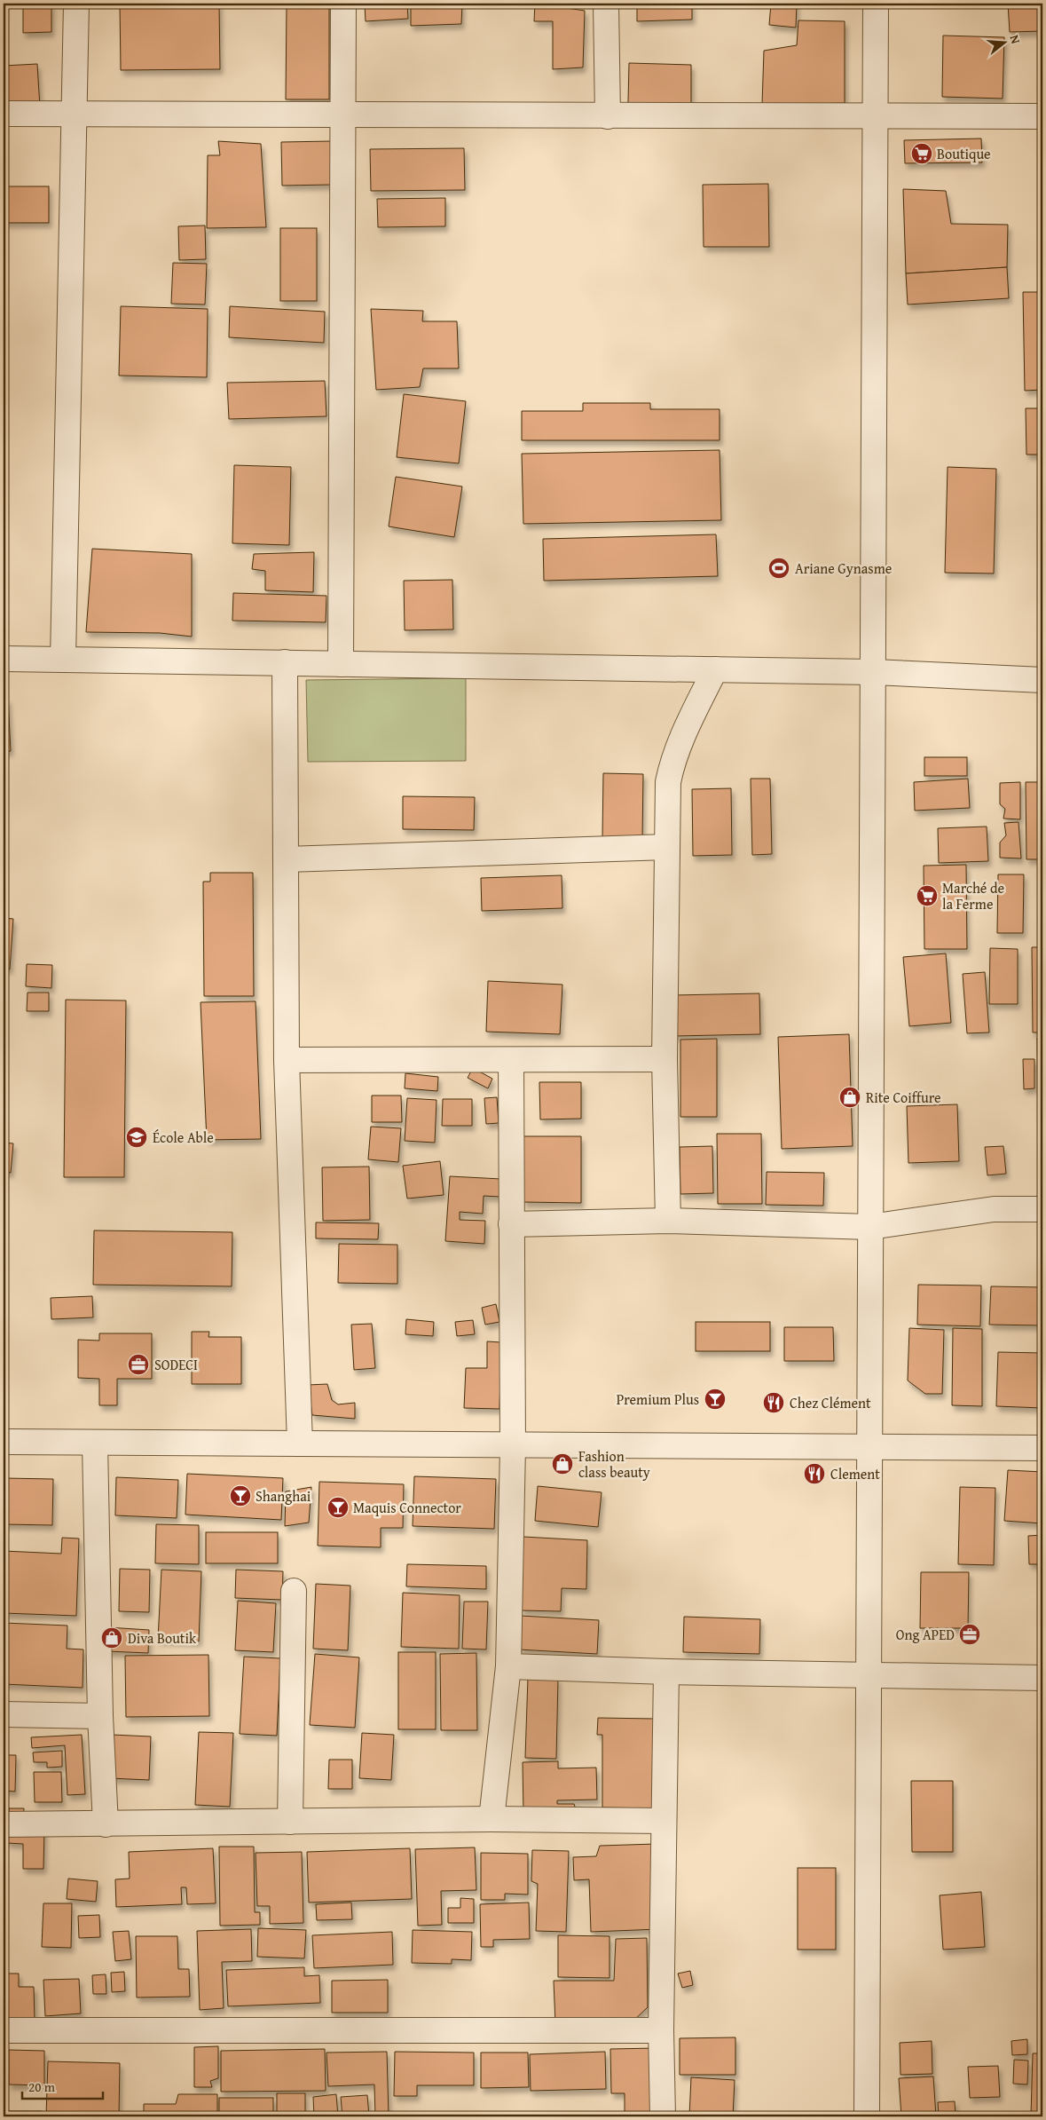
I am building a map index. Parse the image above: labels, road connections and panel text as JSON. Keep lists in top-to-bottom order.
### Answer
{
  "places": {
    "supermarket": ["Boutique", "Marché de la Ferme"],
    "sports": ["Ariane Gynasme"],
    "shop": ["Rite Coiffure", "Fashion class beauty", "Diva Boutik"],
    "school or university": ["École Able"],
    "office": ["SODECI", "Ong APED"],
    "bar": ["Premium Plus", "Shanghai", "Maquis Connector"],
    "restaurant": ["Chez Clément", "Clement"]
  },
  "scale_bar": "20 m",
  "north": "right"
}
